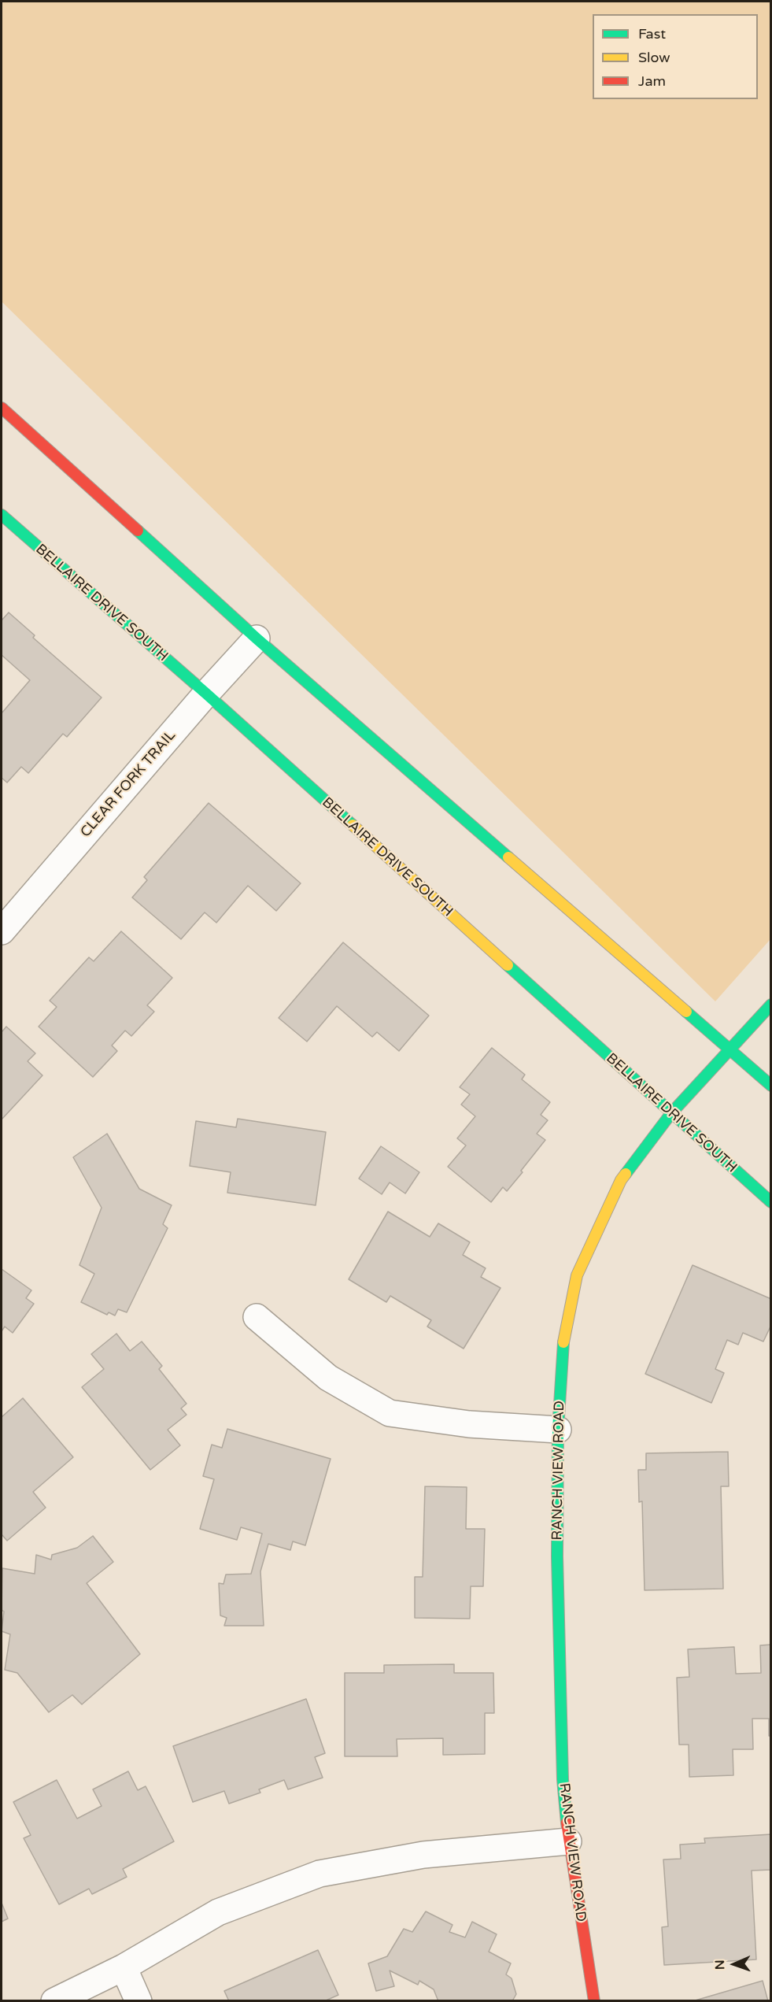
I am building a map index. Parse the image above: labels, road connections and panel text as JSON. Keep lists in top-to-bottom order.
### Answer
{
  "streets": {
    "main road": ["BELLAIRE DRIVE SOUTH", "RANCH VIEW ROAD"],
    "street": ["CLEAR FORK TRAIL"]
  },
  "crossings": [
    ["BELLAIRE DRIVE SOUTH", "CLEAR FORK TRAIL"],
    ["BELLAIRE DRIVE SOUTH", "RANCH VIEW ROAD"]
  ],
  "legend": ["Fast", "Slow", "Jam"],
  "north": "left"
}
